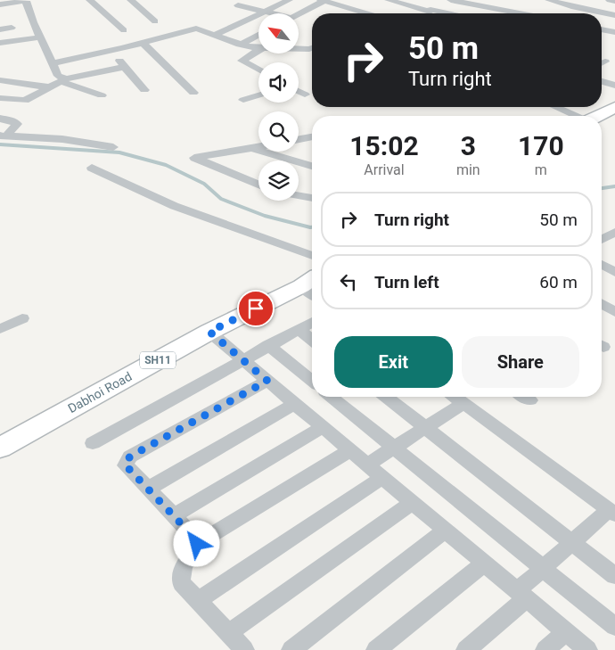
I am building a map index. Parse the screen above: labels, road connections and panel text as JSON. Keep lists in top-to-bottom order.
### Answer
{
  "streets": {
    "main road": ["SH11", "Dabhoi Road"]
  },
  "north": "top left",
  "page": {
    "turn": ["50 m", "Turn right"],
    "eta": [
      "15:02",
      "Arrival",
      "3",
      "min",
      "170",
      "m"
    ],
    "list": [
      {
        "name": "Turn right",
        "value": "50 m"
      },
      {
        "name": "Turn left",
        "value": "60 m"
      }
    ],
    "buttons": ["Exit", "Share"]
  }
}
